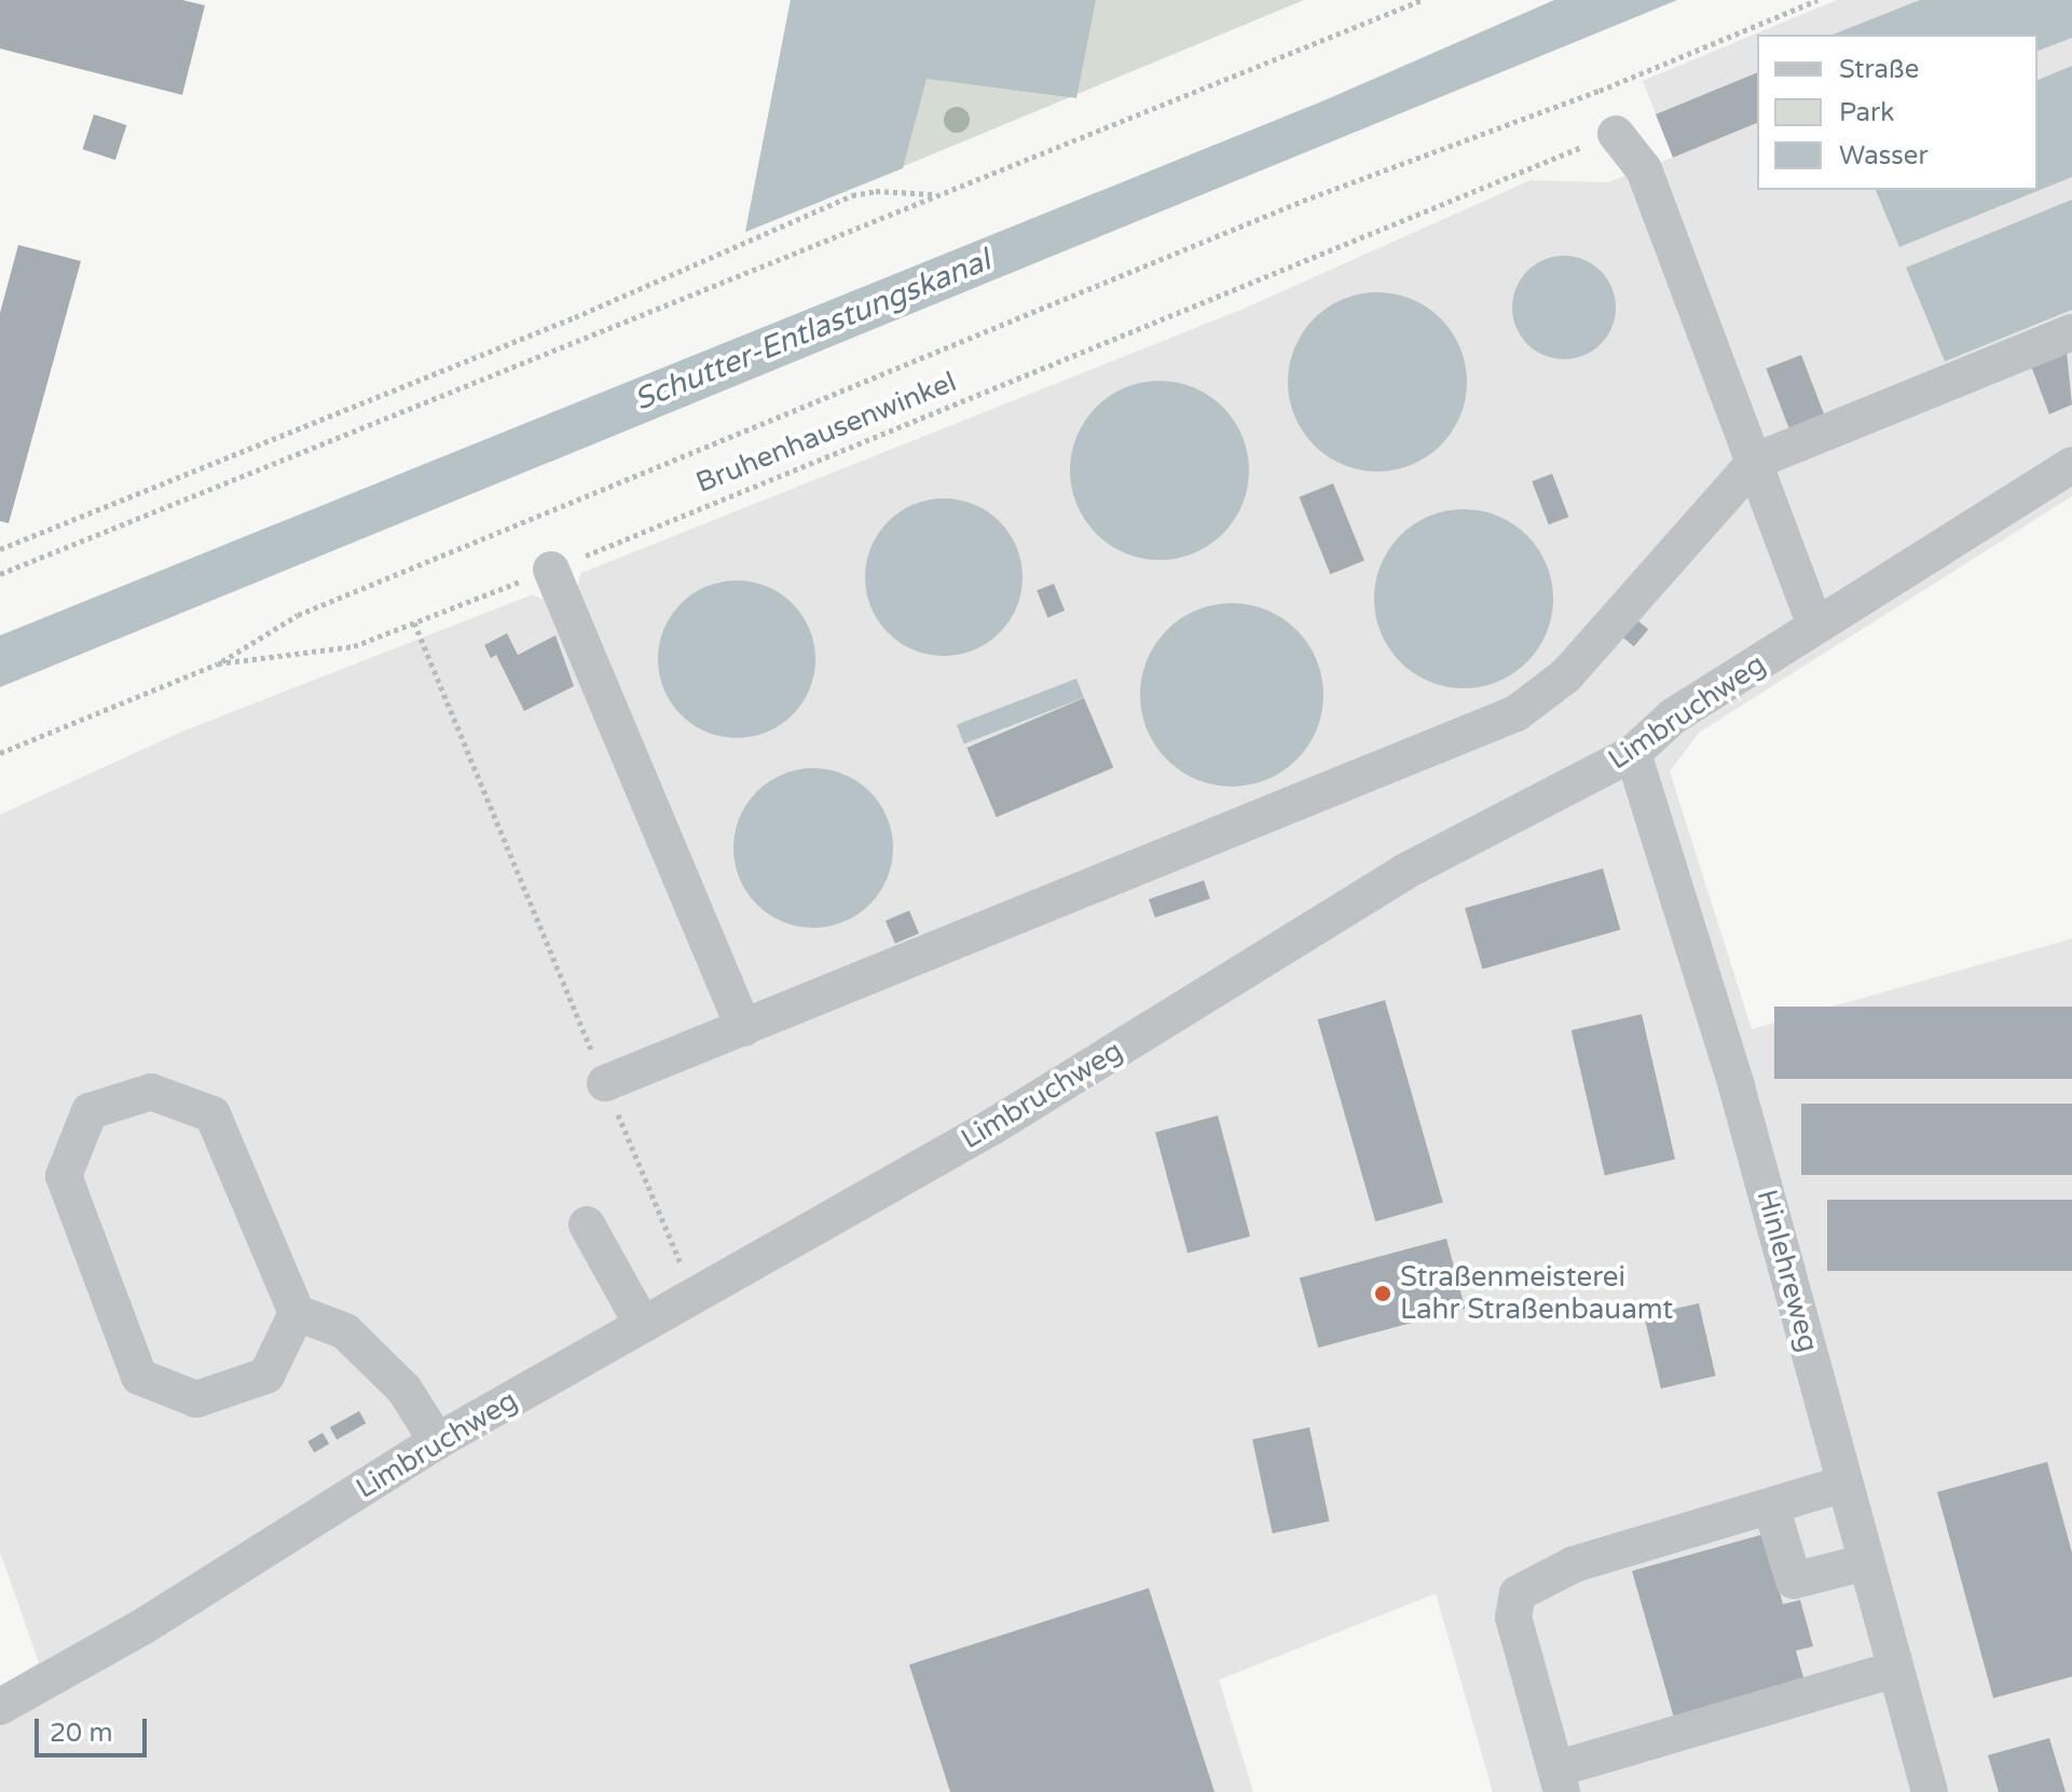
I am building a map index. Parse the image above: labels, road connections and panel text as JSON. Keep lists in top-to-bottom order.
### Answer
{
  "streets": {
    "street": ["Limbruchweg", "Hinlehreweg"],
    "path": ["Bruhenhausenwinkel"]
  },
  "crossings": [
    ["Limbruchweg", "Hinlehreweg"]
  ],
  "water": ["Schutter-Entlastungskanal"],
  "places": ["Straßenmeisterei Lahr Straßenbauamt"],
  "legend": ["Straße", "Park", "Wasser"],
  "scale_bar": "20 m"
}
